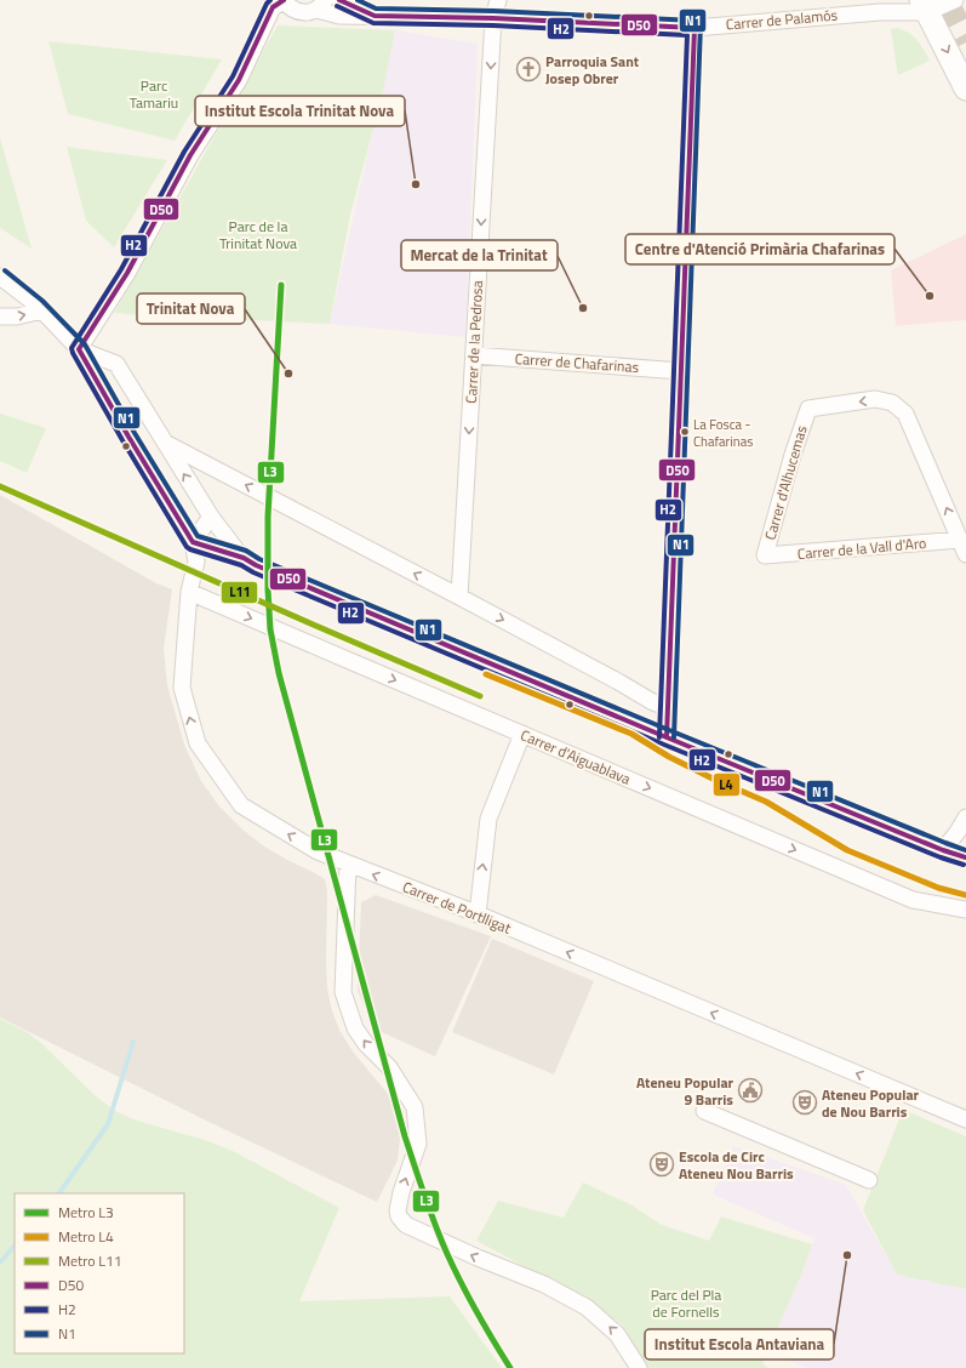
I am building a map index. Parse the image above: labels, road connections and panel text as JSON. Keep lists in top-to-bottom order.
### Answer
{
  "streets": {
    "street": [
      "Carrer de Palamós",
      "Carrer de la Pedrosa",
      "Carrer de Chafarinas",
      "Carrer d'Alhucemas",
      "Carrer de la Vall d'Aro",
      "Carrer d'Aiguablava",
      "Carrer de Portlligat"
    ]
  },
  "crossings": [
    ["Carrer de Palamós", "Carrer de la Pedrosa"],
    ["Carrer de la Pedrosa", "Carrer de Chafarinas"],
    ["Carrer d'Alhucemas", "Carrer de la Vall d'Aro"],
    ["Carrer d'Aiguablava", "Carrer de Portlligat"]
  ],
  "one_way": ["Carrer de la Pedrosa", "Carrer de Portlligat"],
  "parks": ["Parc Tamariu", "Parc de la Trinitat Nova", "Parc del Pla de Fornells"],
  "places": {
    "church": ["Parroquia Sant Josep Obrer"],
    "other": [
      "Institut Escola Trinitat Nova",
      "Centre d'Atenció Primària Chafarinas",
      "Mercat de la Trinitat",
      "Trinitat Nova",
      "La Fosca - Chafarinas",
      "Institut Escola Antaviana"
    ],
    "public building": ["Ateneu Popular 9 Barris"],
    "theatre": ["Ateneu Popular de Nou Barris", "Escola de Circ Ateneu Nou Barris"]
  },
  "lines": [
    "transit line D50",
    "transit line H2",
    "transit line N1",
    "metro line L3",
    "metro line L11",
    "metro line L4"
  ],
  "legend": [
    "Metro L3",
    "Metro L4",
    "Metro L11",
    "D50",
    "H2",
    "N1"
  ]
}
